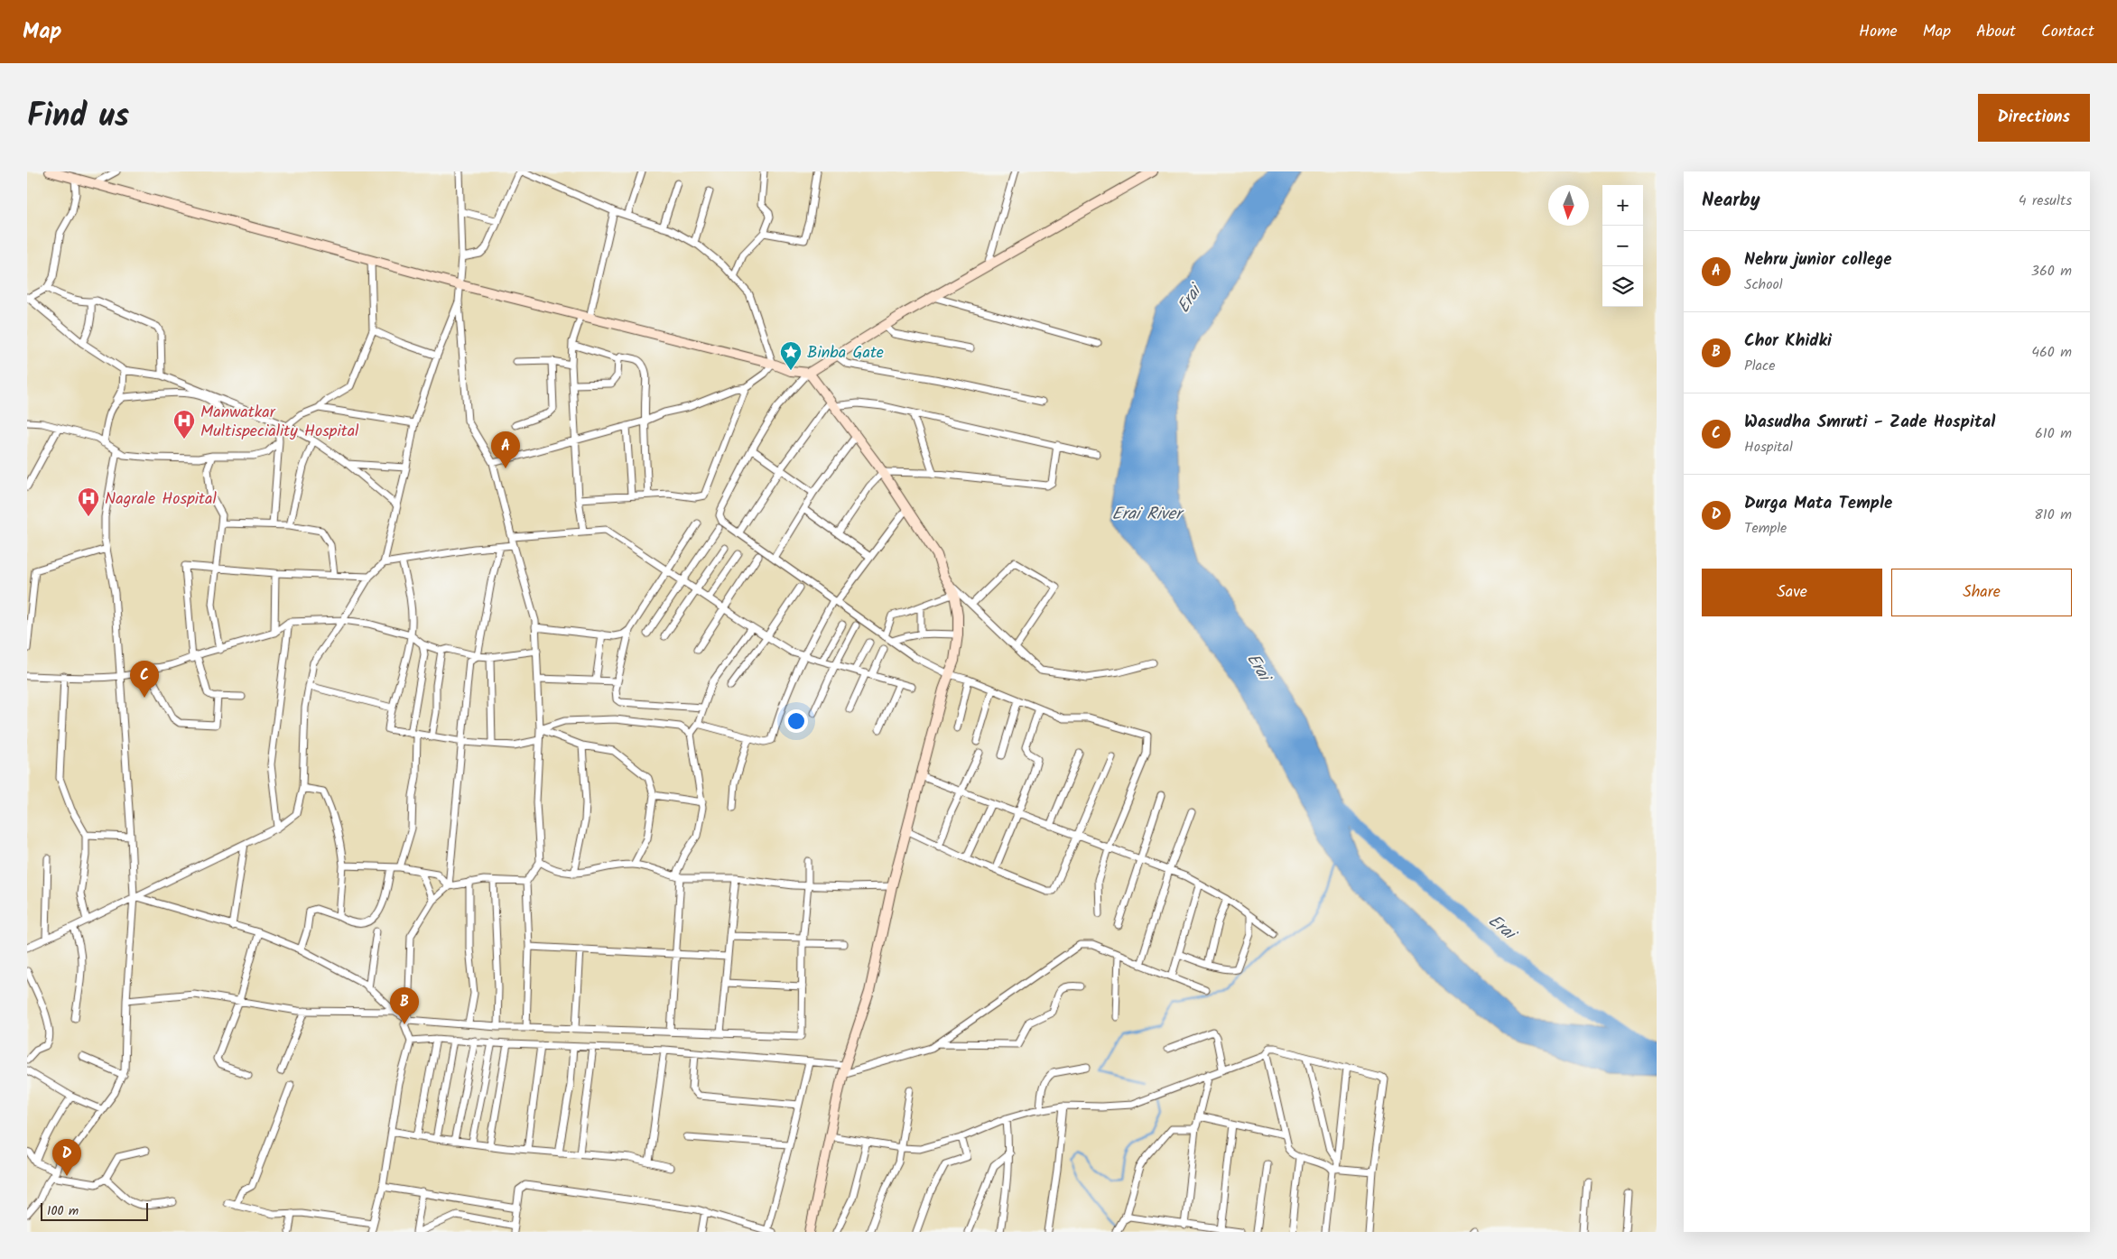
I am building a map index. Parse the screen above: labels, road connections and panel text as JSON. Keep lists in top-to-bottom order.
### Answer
{
  "water": ["Erai", "Erai River"],
  "places": {
    "place": ["Binba Gate"],
    "hospital": ["Manwatkar Multispeciality Hospital", "Nagrale Hospital"]
  },
  "scale_bar": "100 m",
  "north": "bottom",
  "page": {
    "header": "Map",
    "nav": [
      "Home",
      "Map",
      "About",
      "Contact"
    ],
    "title": "Find us",
    "buttons": [
      "Directions",
      ["Save", "Share"]
    ],
    "heading": ["Nearby", "4 results"],
    "map_buttons": ["+", "−"],
    "list": [
      {
        "mark": "A",
        "name": "Nehru junior college",
        "note": "School",
        "value": "360 m"
      },
      {
        "mark": "B",
        "name": "Chor Khidki",
        "note": "Place",
        "value": "460 m"
      },
      {
        "mark": "C",
        "name": "Wasudha Smruti - Zade Hospital",
        "note": "Hospital",
        "value": "610 m"
      },
      {
        "mark": "D",
        "name": "Durga Mata Temple",
        "note": "Temple",
        "value": "810 m"
      }
    ],
    "pins": [
      "A",
      "C",
      "B",
      "D"
    ],
    "scale": "100 m"
  }
}
